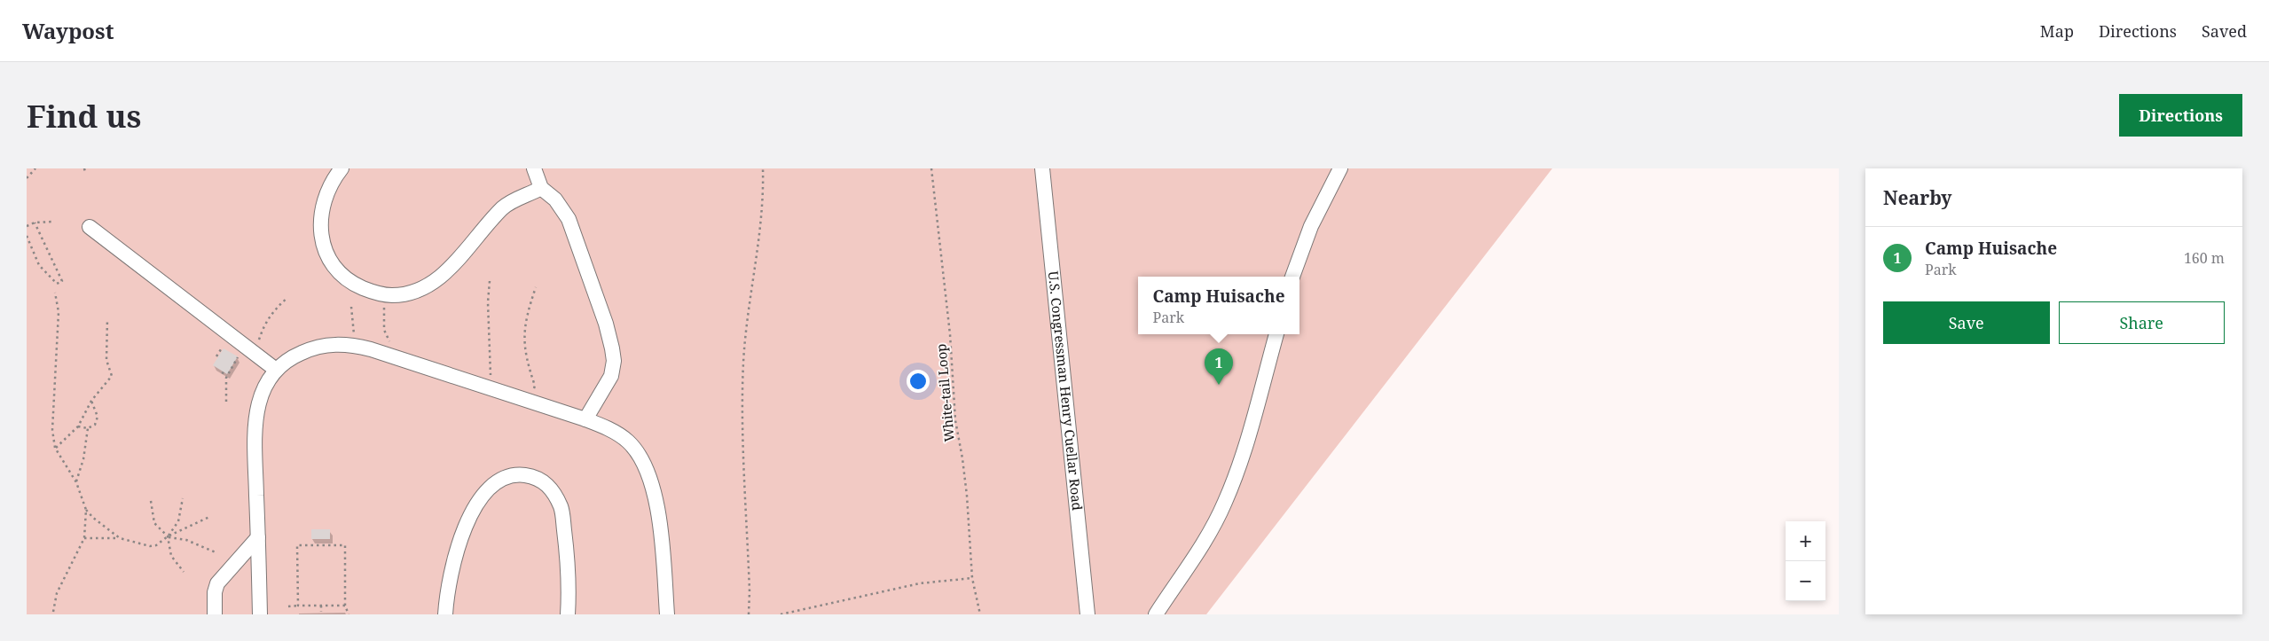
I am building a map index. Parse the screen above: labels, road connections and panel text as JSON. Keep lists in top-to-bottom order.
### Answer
{
  "streets": {
    "street": ["U.S. Congressman Henry Cuellar Road"],
    "path": ["White-tail Loop"]
  },
  "page": {
    "header": "Waypost",
    "nav": ["Map", "Directions", "Saved"],
    "buttons": [
      "Directions",
      ["Save", "Share"]
    ],
    "title": "Find us",
    "heading": "Nearby",
    "list": [
      {
        "mark": "1",
        "name": "Camp Huisache",
        "note": "Park",
        "value": "160 m"
      }
    ],
    "popup": ["Camp Huisache", "Park"],
    "pins": "1",
    "map_buttons": ["+", "−"]
  }
}
